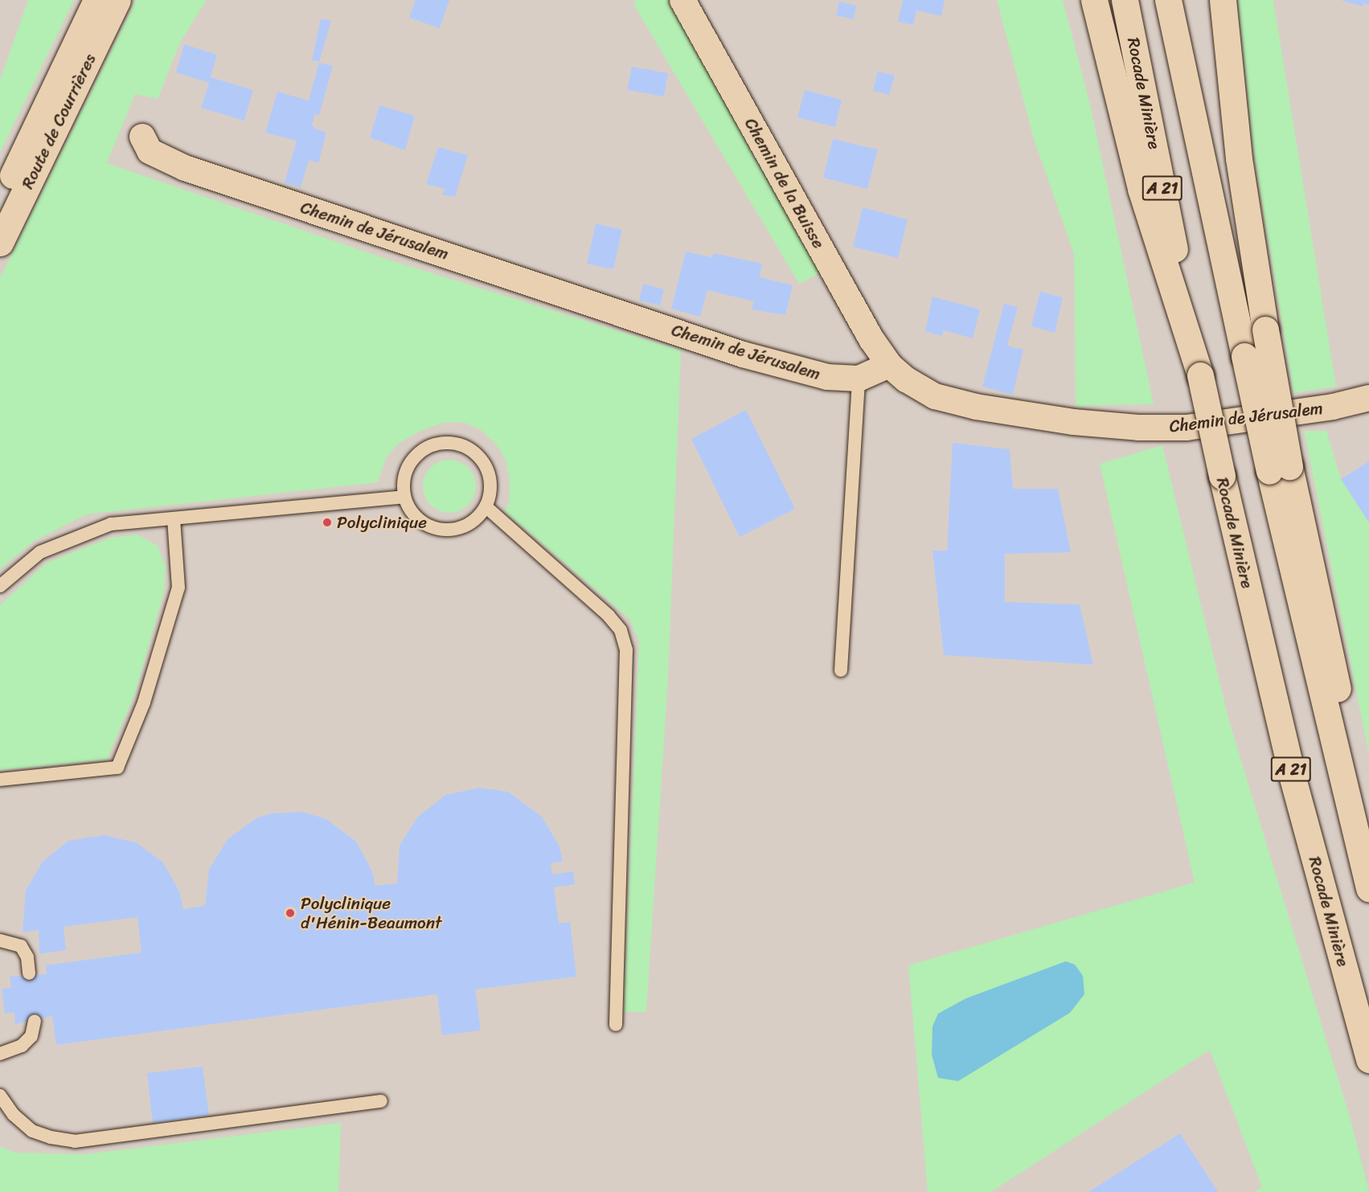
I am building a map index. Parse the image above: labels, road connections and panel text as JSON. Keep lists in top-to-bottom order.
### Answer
{
  "streets": {
    "main road": ["Rocade Minière", "Route de Courrières", "A 21"],
    "street": ["Chemin de la Buisse", "Chemin de Jérusalem"]
  },
  "crossings": [
    ["Chemin de la Buisse", "Chemin de Jérusalem"]
  ],
  "places": ["Polyclinique", "Polyclinique d'Hénin-Beaumont"]
}
